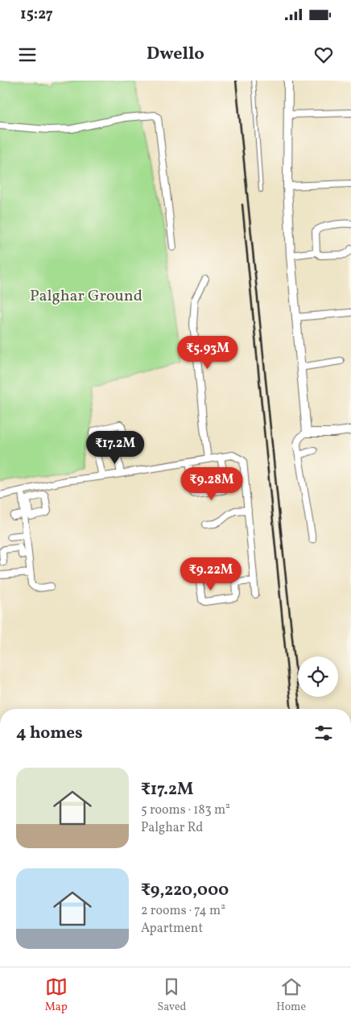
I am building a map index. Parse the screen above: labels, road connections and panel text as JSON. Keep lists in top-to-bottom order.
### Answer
{
  "parks": ["Palghar Ground"],
  "page": {
    "status": "15:27",
    "header": "Dwello",
    "price": [
      "₹5.93M",
      "₹17.2M",
      "₹9.28M",
      "₹9.22M"
    ],
    "heading": "4 homes",
    "list": [
      {
        "name": "₹17.2M",
        "note": "5 rooms · 183 m² · Palghar Rd"
      },
      {
        "name": "₹9,220,000",
        "note": "2 rooms · 74 m² · Apartment"
      }
    ],
    "tabs": ["Map", "Saved", "Home"]
  }
}
